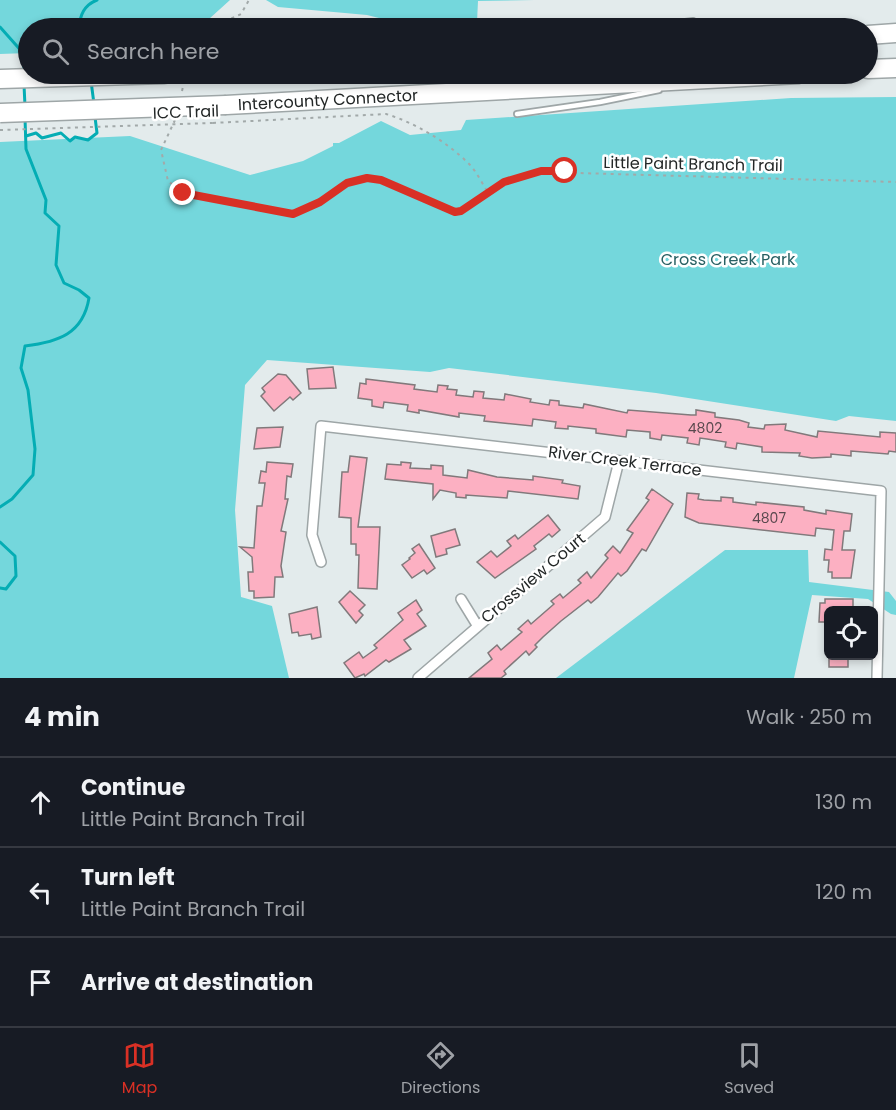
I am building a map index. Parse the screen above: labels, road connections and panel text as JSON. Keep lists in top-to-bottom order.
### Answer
{
  "streets": {
    "highway": ["Intercounty Connector"],
    "street": ["River Creek Terrace", "Crossview Court"],
    "path": ["ICC Trail", "Little Paint Branch Trail"]
  },
  "crossings": [
    ["ICC Trail", "Little Paint Branch Trail"],
    ["River Creek Terrace", "Crossview Court"]
  ],
  "parks": ["Cross Creek Park"],
  "house_numbers": ["4802", "4807"],
  "page": {
    "search": "Search here",
    "heading": ["4 min", "Walk · 250 m"],
    "list": [
      ["Continue", "Little Paint Branch Trail", "130 m"],
      ["Turn left", "Little Paint Branch Trail", "120 m"],
      "Arrive at destination"
    ],
    "nav": ["Map", "Directions", "Saved"]
  }
}
